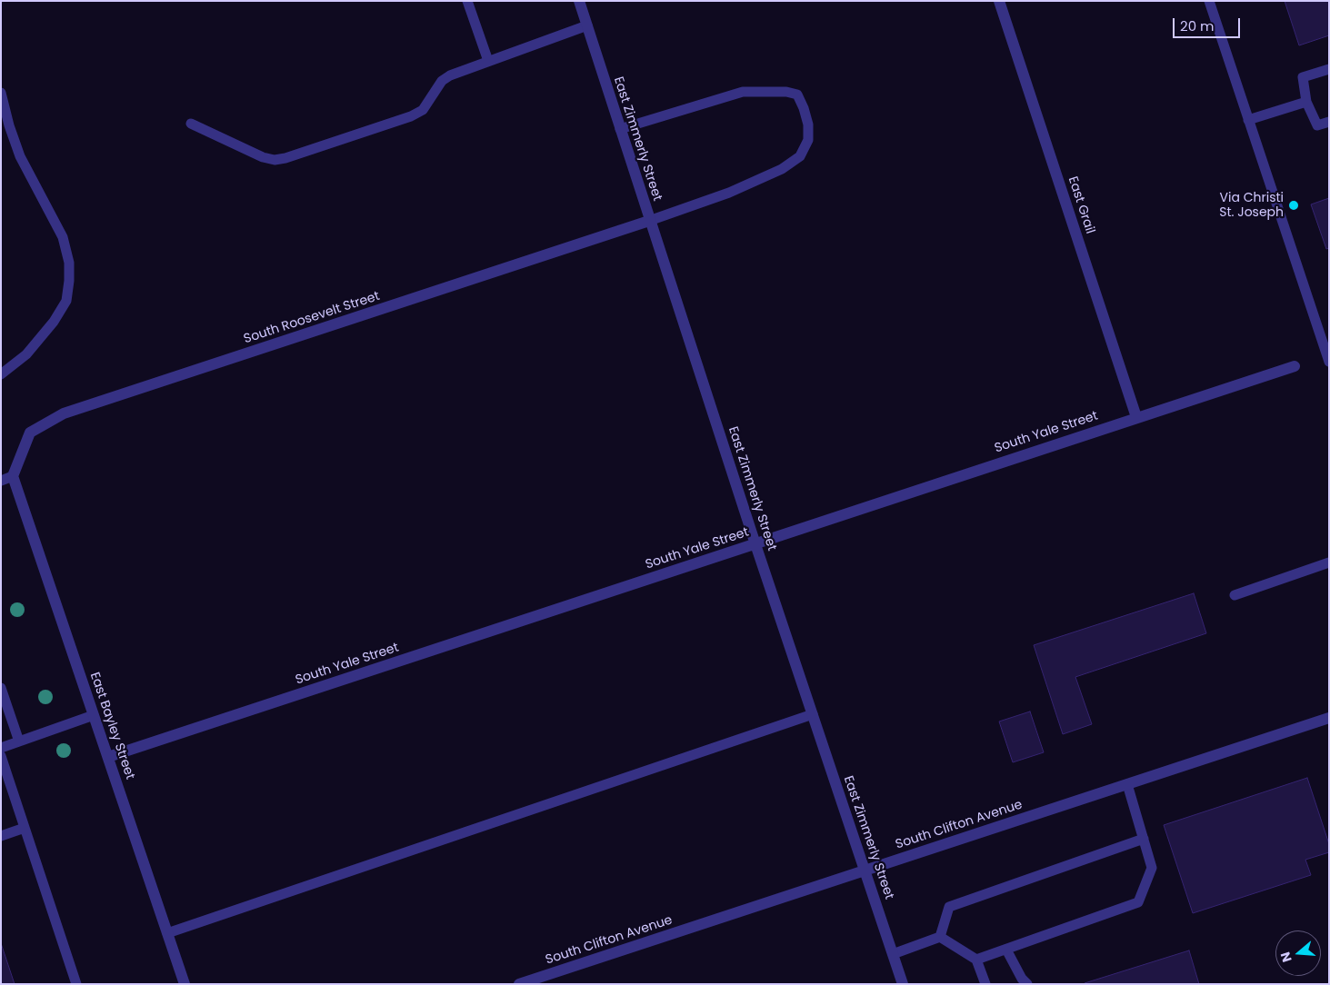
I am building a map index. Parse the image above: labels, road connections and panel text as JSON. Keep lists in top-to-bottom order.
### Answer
{
  "streets": {
    "street": [
      "East Zimmerly Street",
      "East Grail",
      "South Roosevelt Street",
      "South Yale Street",
      "East Bayley Street",
      "South Clifton Avenue"
    ]
  },
  "crossings": [
    ["East Zimmerly Street", "South Roosevelt Street"],
    ["East Zimmerly Street", "South Yale Street"],
    ["East Zimmerly Street", "South Clifton Avenue"],
    ["East Grail", "South Yale Street"],
    ["South Roosevelt Street", "East Bayley Street"],
    ["South Yale Street", "East Bayley Street"]
  ],
  "places": ["Via Christi St. Joseph"],
  "scale_bar": "20 m",
  "north": "left"
}
